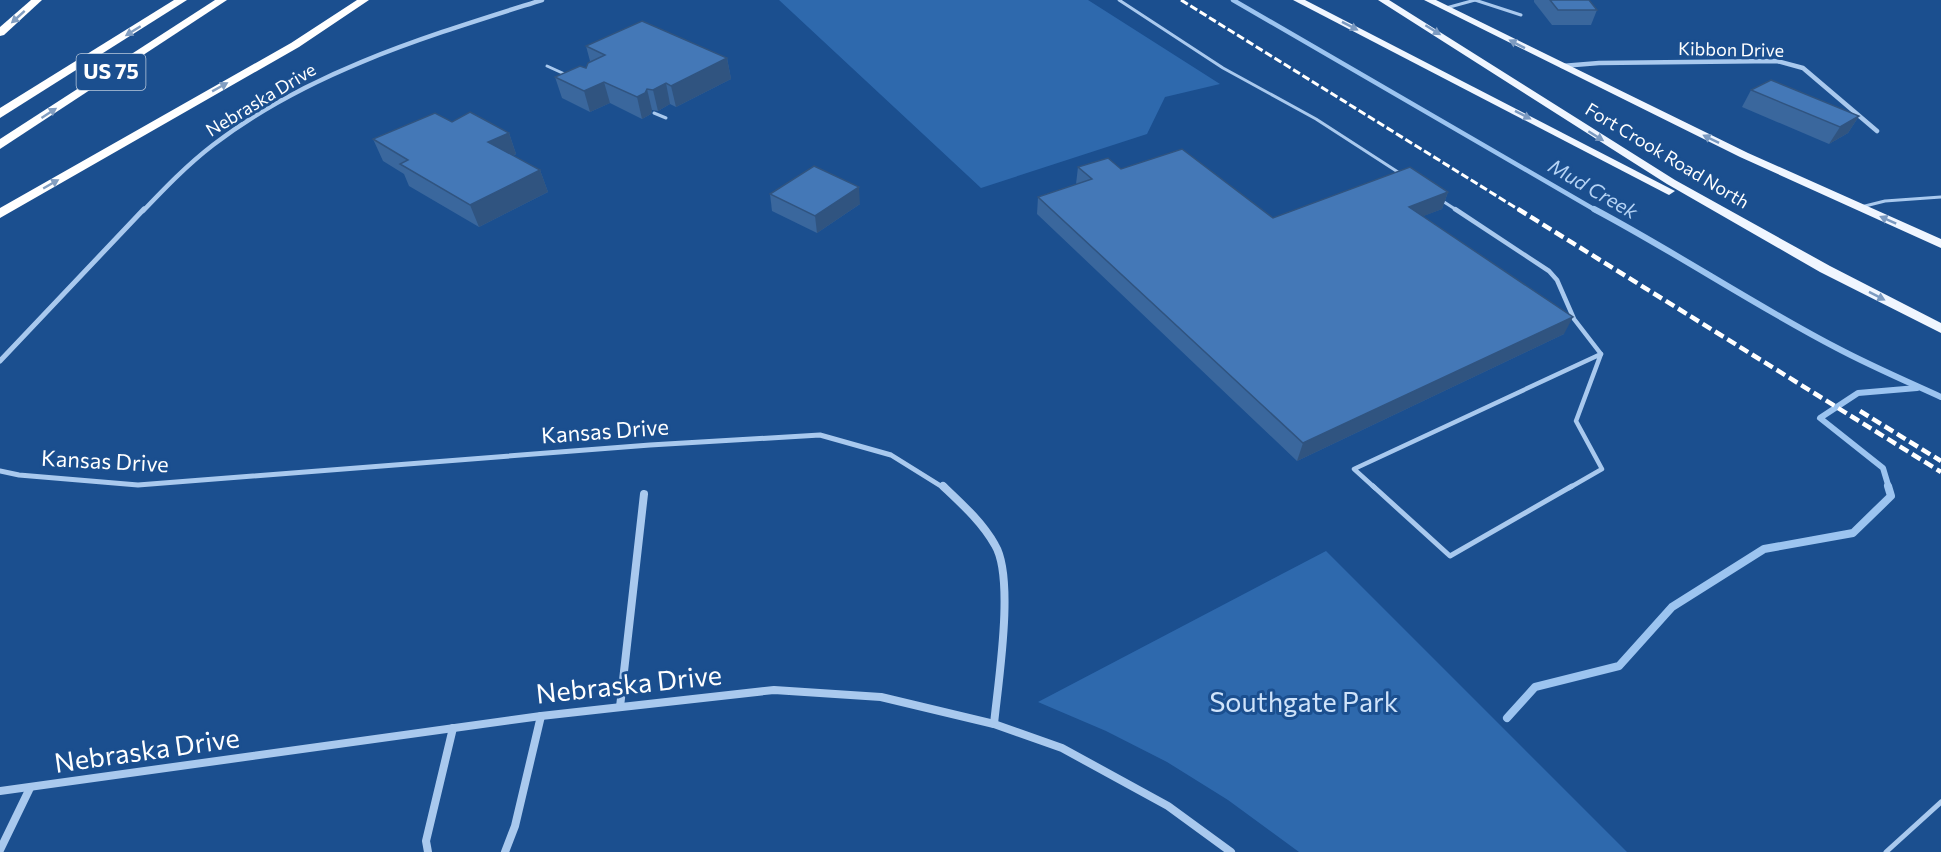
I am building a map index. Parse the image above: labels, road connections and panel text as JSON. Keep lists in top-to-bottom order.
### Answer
{
  "streets": {
    "highway": ["US 75"],
    "main road": ["Fort Crook Road North"],
    "street": ["Kibbon Drive", "Nebraska Drive", "Kansas Drive"]
  },
  "crossings": [
    ["Kibbon Drive", "Fort Crook Road North"],
    ["Nebraska Drive", "Kansas Drive"]
  ],
  "water": ["Mud Creek"],
  "parks": ["Southgate Park"]
}
